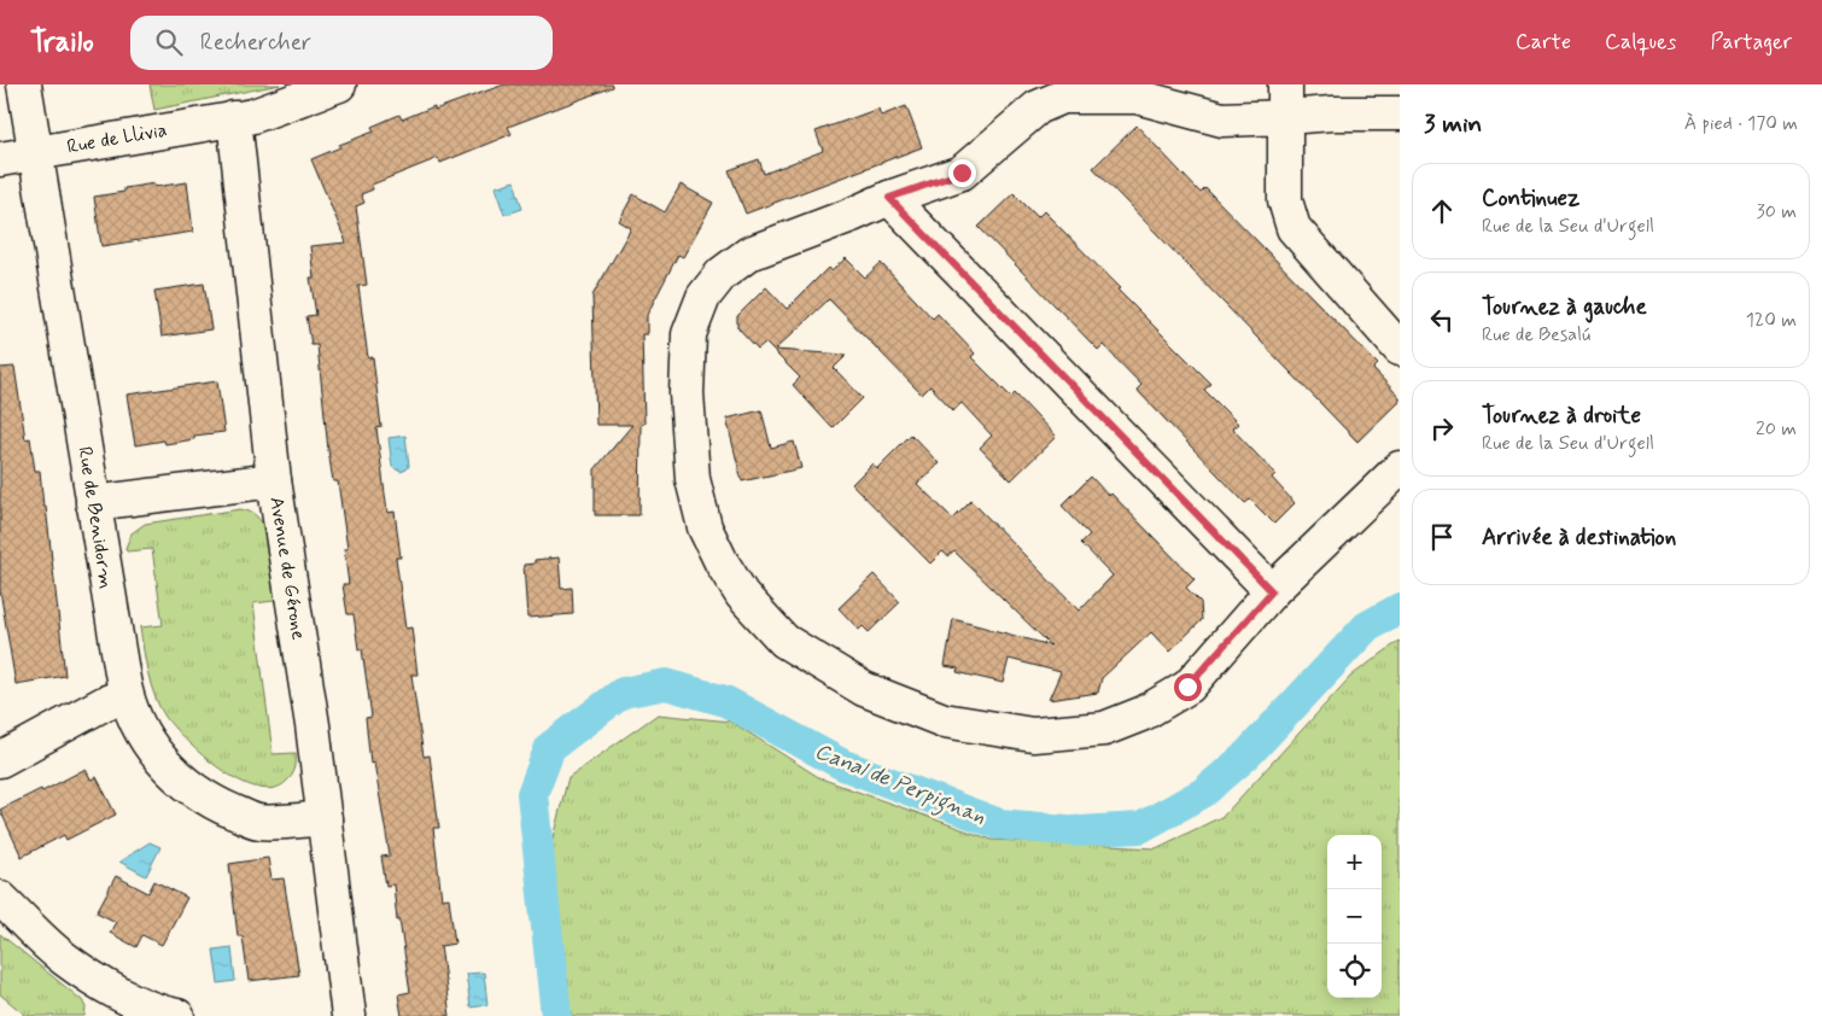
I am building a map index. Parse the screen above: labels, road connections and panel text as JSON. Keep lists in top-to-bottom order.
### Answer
{
  "streets": {
    "street": ["Rue de Llivia", "Rue de Benidorm", "Avenue de Gérone"]
  },
  "crossings": [
    ["Rue de Llivia", "Rue de Benidorm"],
    ["Rue de Llivia", "Avenue de Gérone"],
    ["Rue de Benidorm", "Avenue de Gérone"]
  ],
  "water": ["Canal de Perpignan"],
  "page": {
    "header": "Trailo",
    "search": "Rechercher",
    "nav": ["Carte", "Calques", "Partager"],
    "heading": ["3 min", "À pied · 170 m"],
    "list": [
      ["Continuez", "Rue de la Seu d'Urgell", "30 m"],
      ["Tournez à gauche", "Rue de Besalú", "120 m"],
      ["Tournez à droite", "Rue de la Seu d'Urgell", "20 m"],
      "Arrivée à destination"
    ],
    "map_buttons": ["+", "−"]
  }
}
